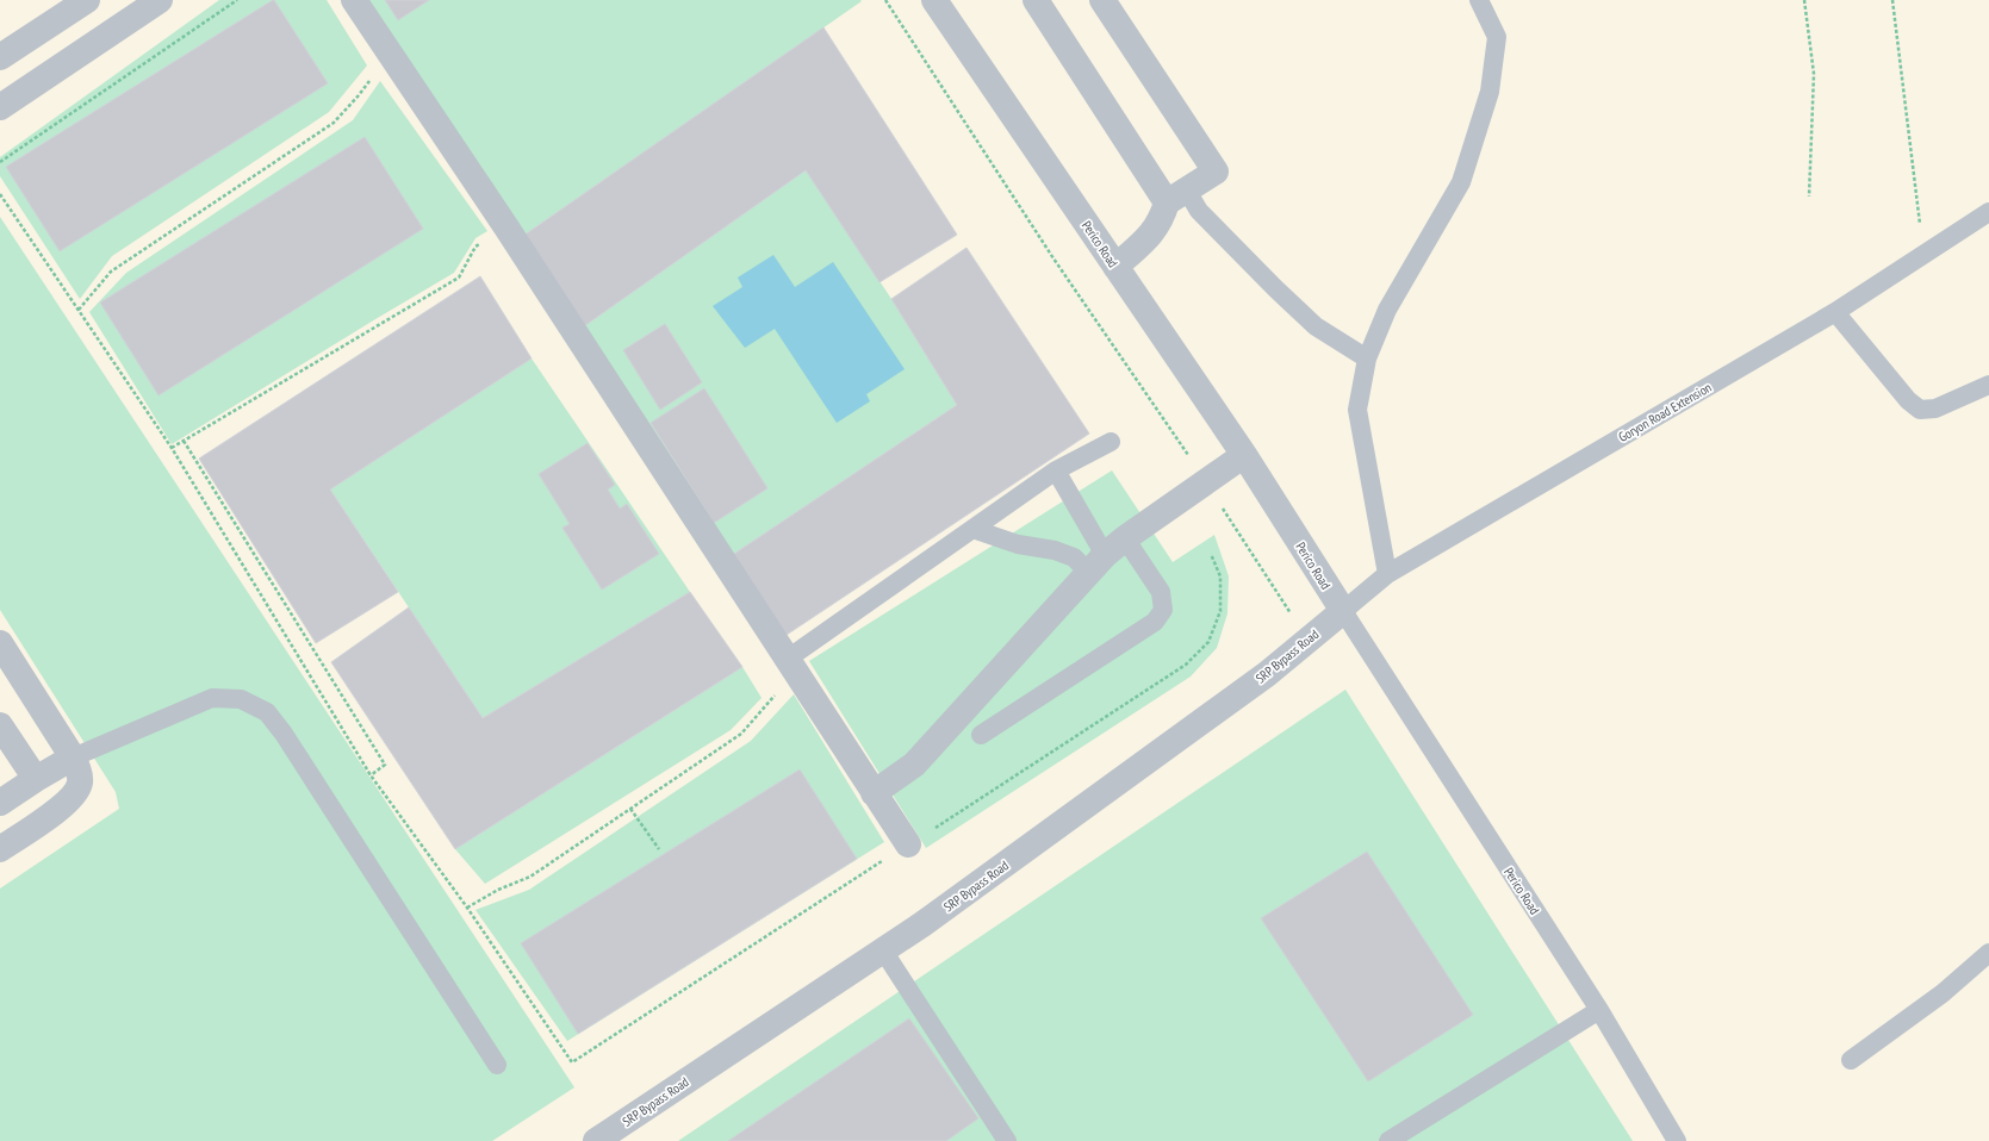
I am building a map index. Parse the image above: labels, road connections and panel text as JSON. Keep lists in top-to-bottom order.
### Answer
{
  "streets": {
    "street": ["Perico Road", "SRP Bypass Road"],
    "lane": ["Goryon Road Extension"]
  },
  "crossings": [
    ["Perico Road", "Goryon Road Extension"],
    ["Perico Road", "SRP Bypass Road"],
    ["Goryon Road Extension", "SRP Bypass Road"]
  ]
}
